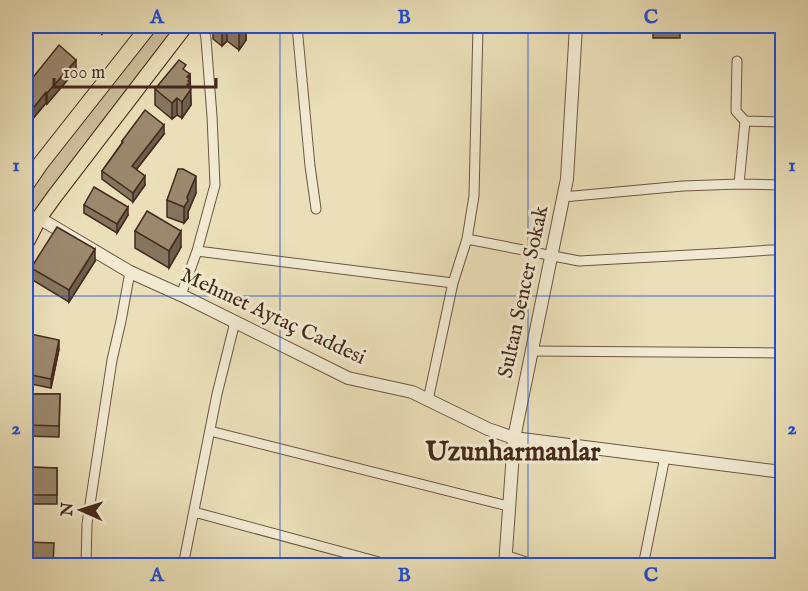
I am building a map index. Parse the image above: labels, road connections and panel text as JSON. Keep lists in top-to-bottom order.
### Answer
{
  "streets": {
    "street": ["Sultan Sencer Sokak", "Mehmet Aytaç Caddesi"]
  },
  "crossings": [
    ["Sultan Sencer Sokak", "Mehmet Aytaç Caddesi"]
  ],
  "districts": ["Uzunharmanlar"],
  "scale_bar": "100 m",
  "north": "left",
  "grid": {
    "columns": ["A", "B", "C"],
    "rows": ["1", "2"]
  }
}
